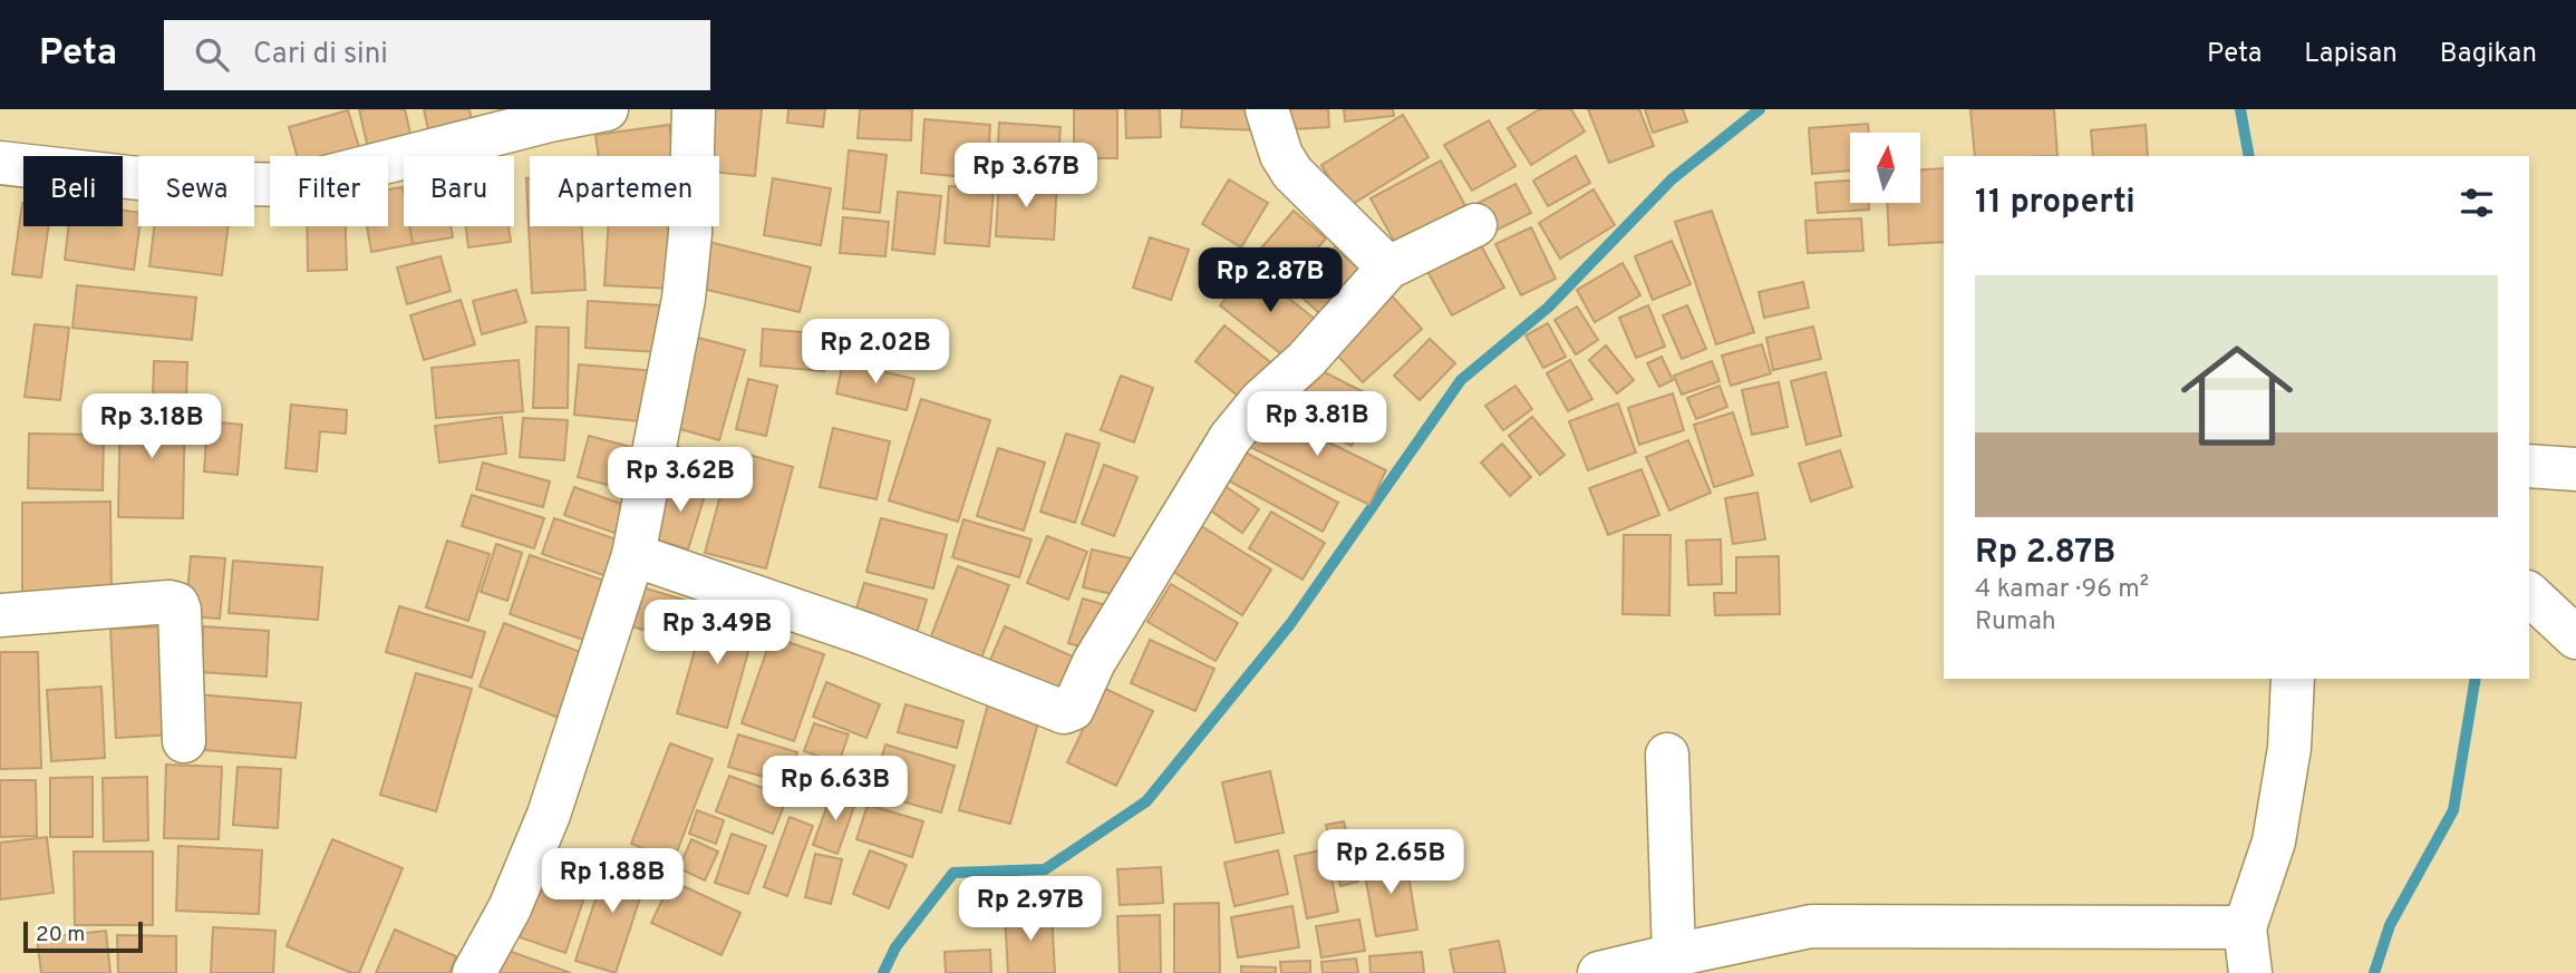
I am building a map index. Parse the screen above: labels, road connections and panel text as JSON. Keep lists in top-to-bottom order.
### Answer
{
  "scale_bar": "20 m",
  "north": "top",
  "page": {
    "header": "Peta",
    "search": "Cari di sini",
    "nav": ["Peta", "Lapisan", "Bagikan"],
    "price": [
      "Rp 3.67B",
      "Rp 2.87B",
      "Rp 2.02B",
      "Rp 3.81B",
      "Rp 3.18B",
      "Rp 3.62B",
      "Rp 3.49B",
      "Rp 6.63B",
      "Rp 2.65B",
      "Rp 1.88B",
      "Rp 2.97B"
    ],
    "chip": [
      "Beli",
      "Sewa",
      "Filter",
      "Baru",
      "Apartemen"
    ],
    "heading": "11 properti",
    "list": [
      {
        "name": "Rp 2.87B",
        "note": "4 kamar · 96 m² · Rumah"
      }
    ],
    "scale": "20 m"
  }
}
